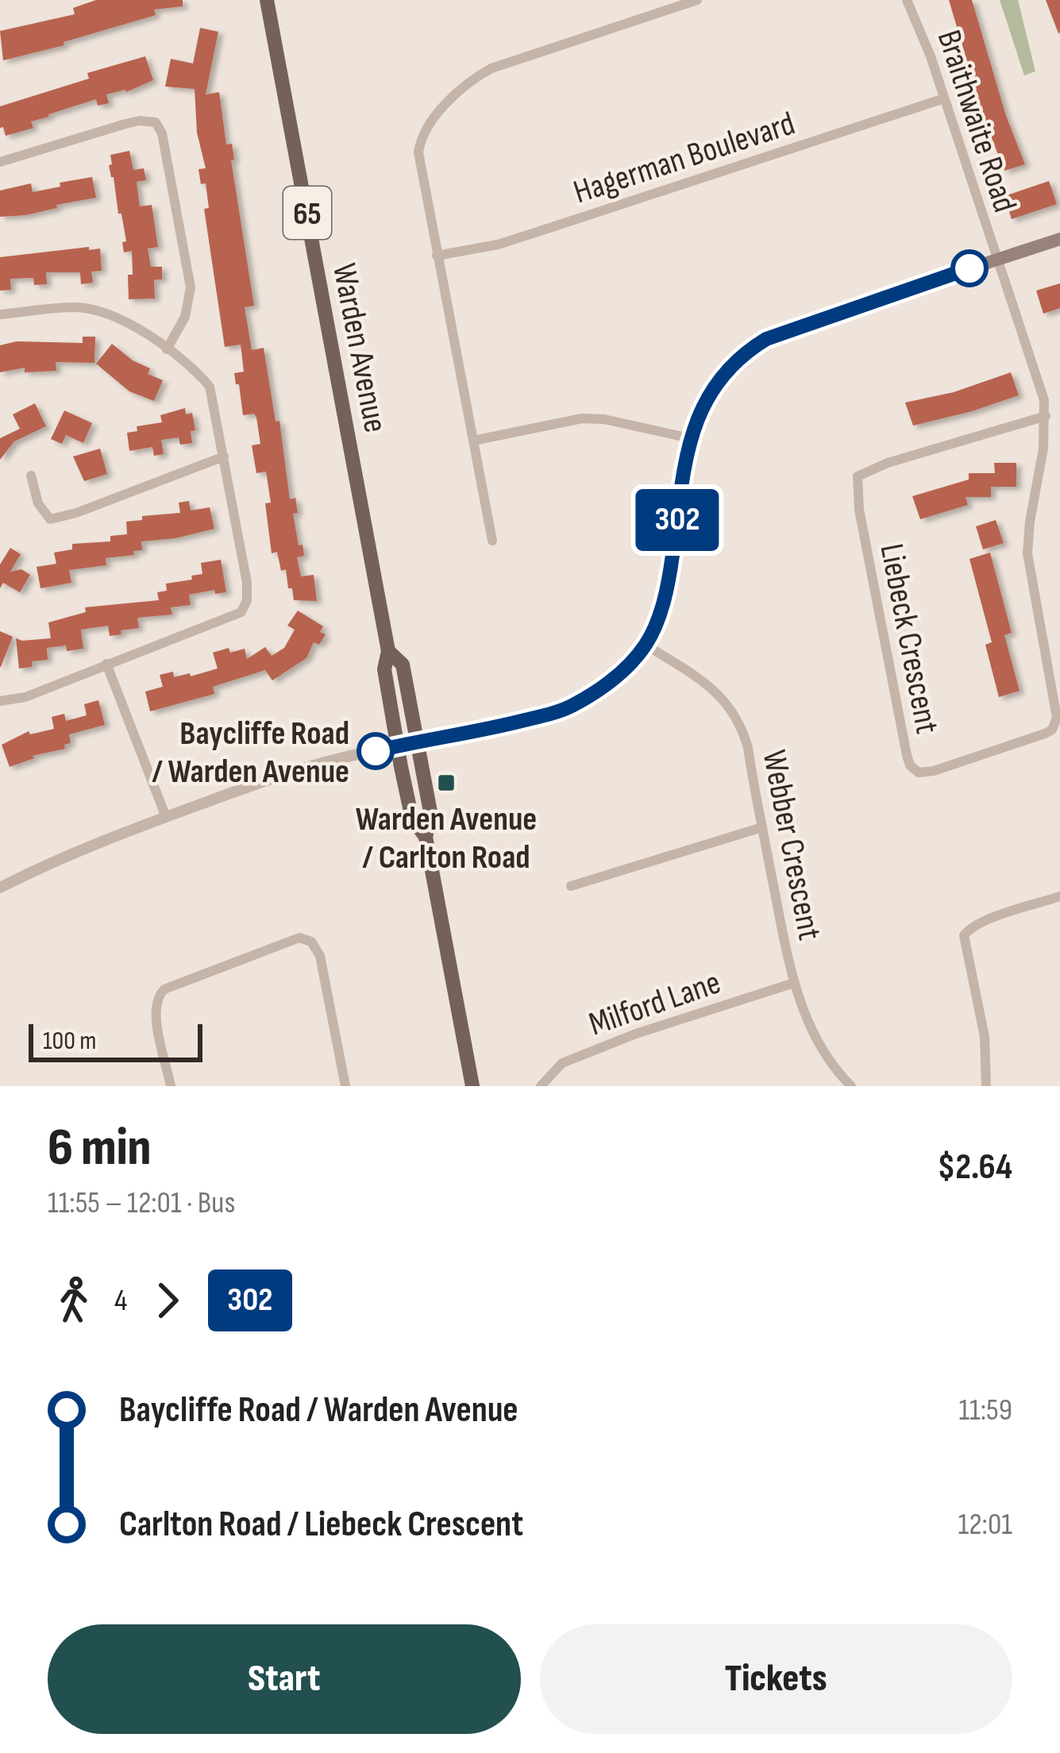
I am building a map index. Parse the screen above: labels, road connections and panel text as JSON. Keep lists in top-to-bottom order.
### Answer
{
  "streets": {
    "main road": ["65", "Warden Avenue"],
    "street": [
      "Braithwaite Road",
      "Hagerman Boulevard",
      "Liebeck Crescent",
      "Webber Crescent",
      "Milford Lane"
    ]
  },
  "crossings": [
    ["Braithwaite Road", "Hagerman Boulevard"],
    ["Braithwaite Road", "Liebeck Crescent"],
    ["Webber Crescent", "Milford Lane"]
  ],
  "places": {
    "other": ["Baycliffe Road / Warden Avenue"],
    "transit": ["Warden Avenue / Carlton Road"]
  },
  "lines": ["bus line 302"],
  "scale_bar": "100 m",
  "page": {
    "on_map": "302",
    "scale": "100 m",
    "heading": ["6 min", "11:55 – 12:01 · Bus", "$2.64"],
    "legs": ["4", "302"],
    "list": [
      {
        "name": "Baycliffe Road / Warden Avenue",
        "value": "11:59"
      },
      {
        "name": "Carlton Road / Liebeck Crescent",
        "value": "12:01"
      }
    ],
    "buttons": ["Start", "Tickets"]
  }
}
